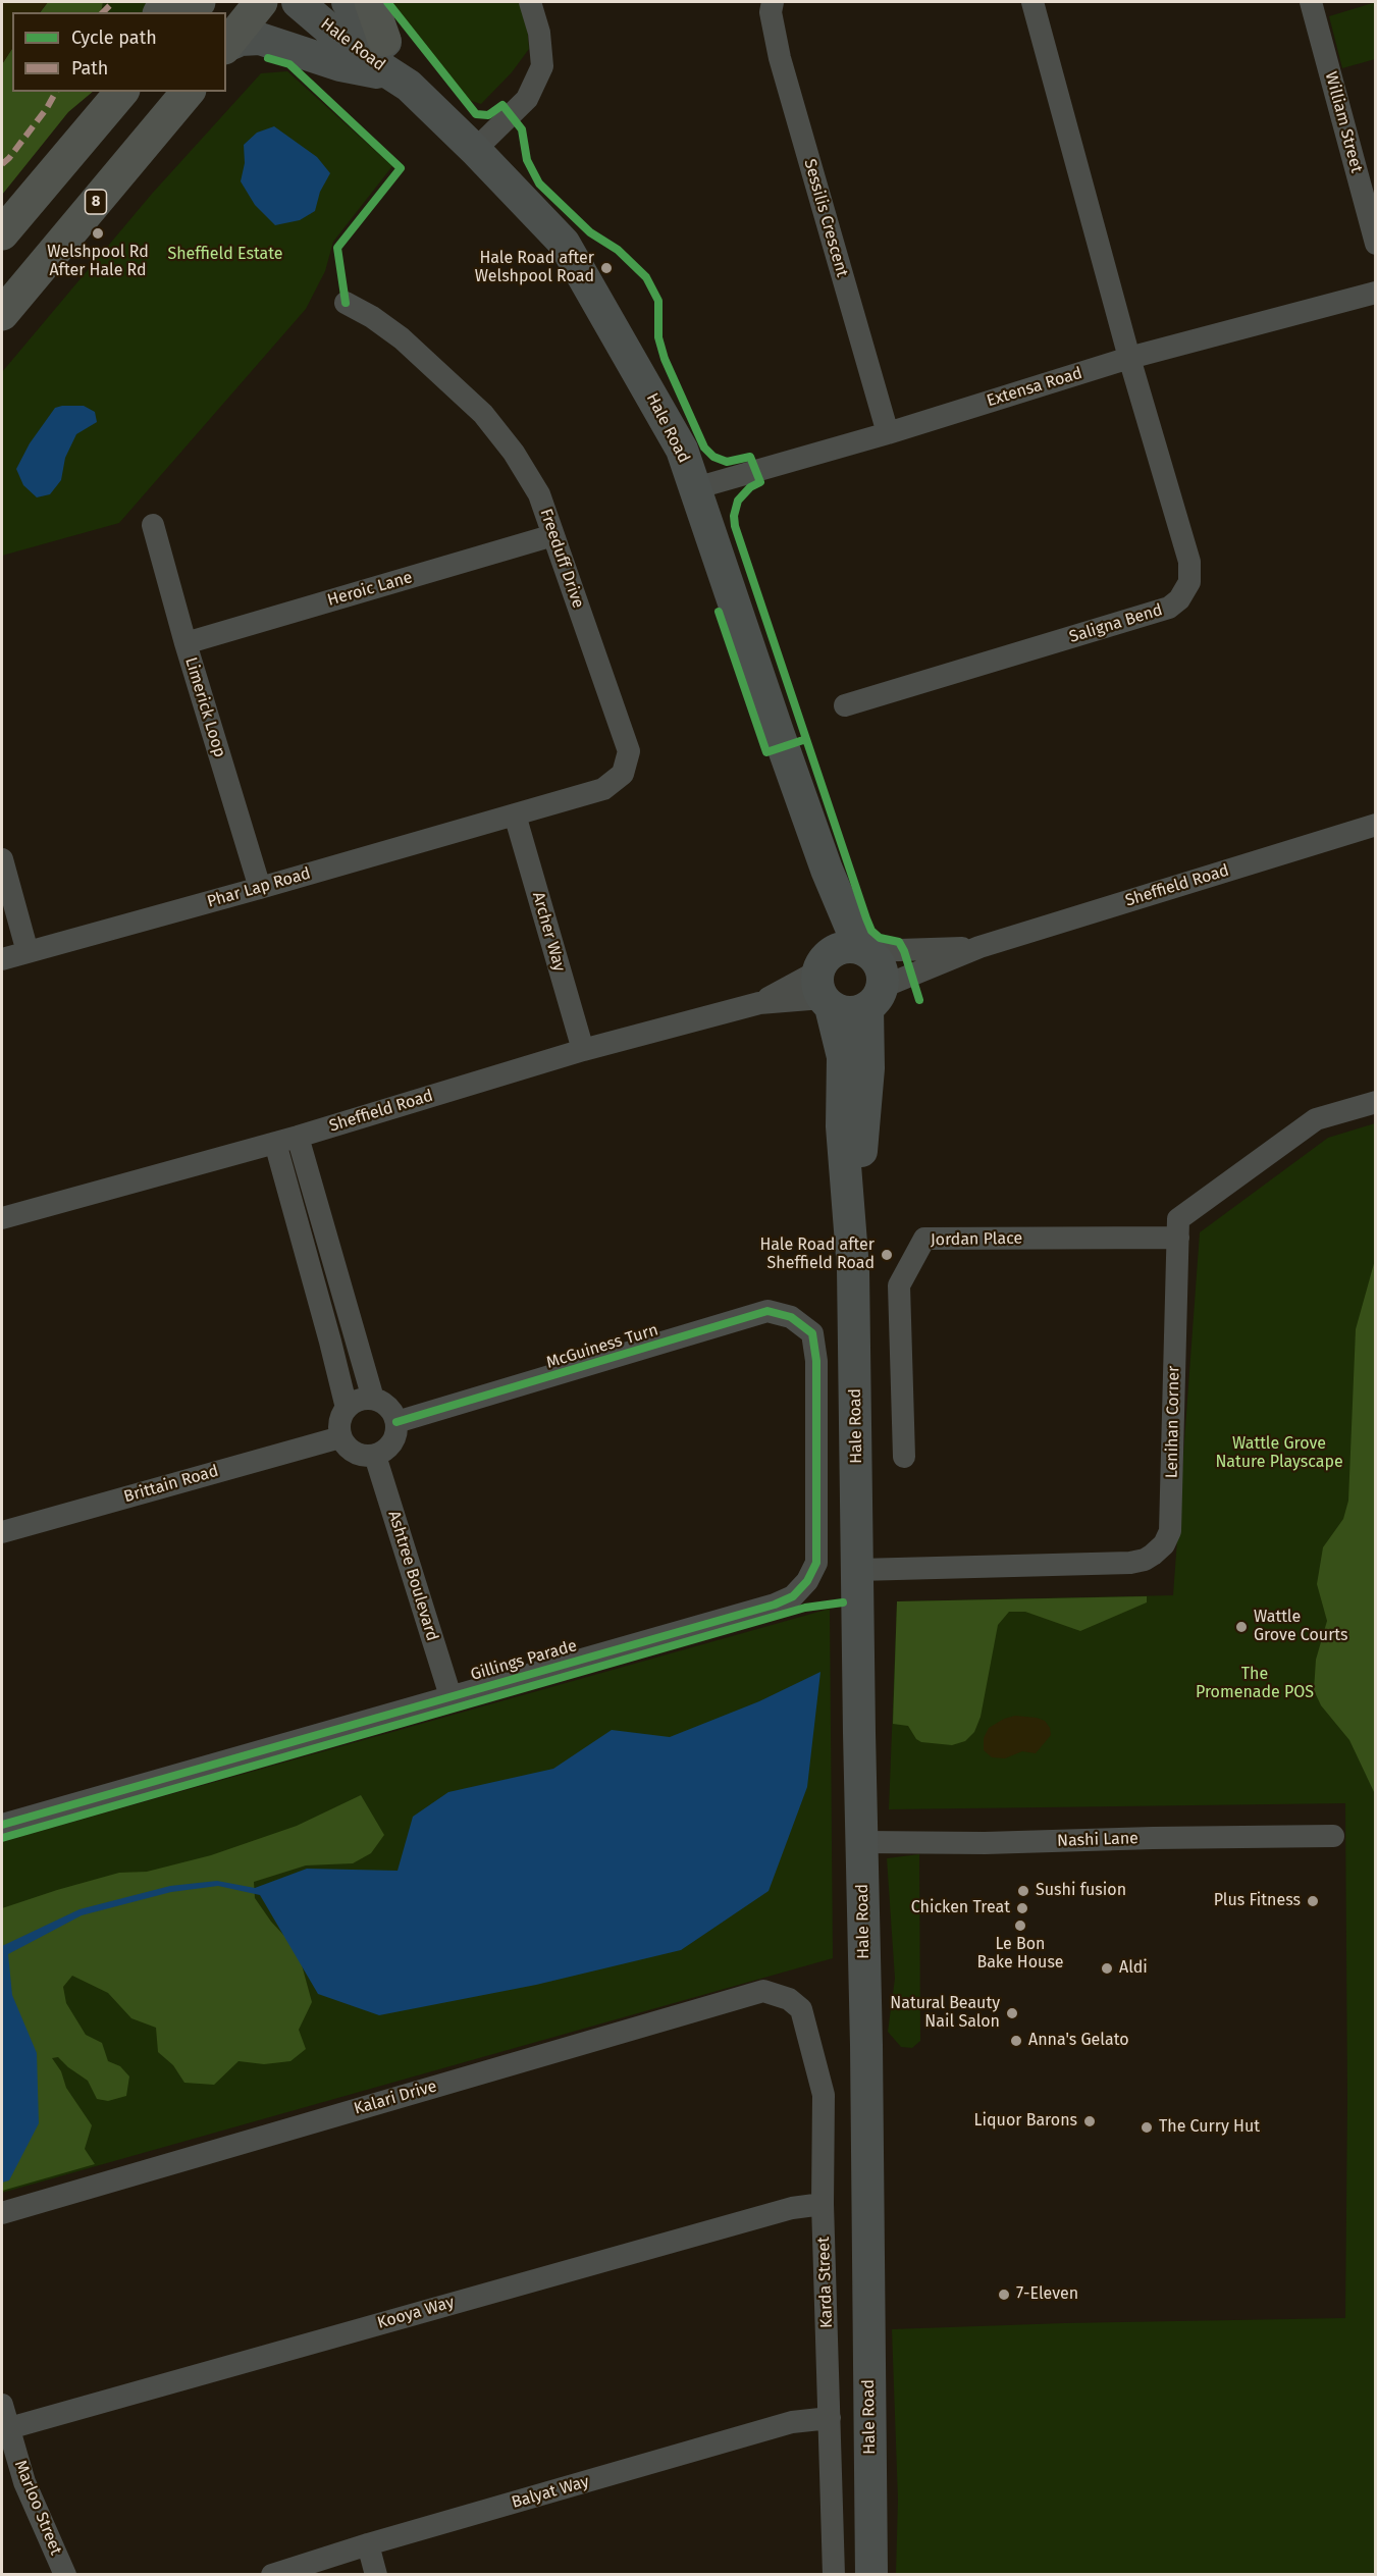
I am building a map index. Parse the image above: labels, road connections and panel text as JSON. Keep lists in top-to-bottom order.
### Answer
{
  "streets": {
    "highway": ["8"],
    "main road": ["Hale Road"],
    "street": [
      "William Street",
      "Sessilis Crescent",
      "Extensa Road",
      "Freeduff Drive",
      "Heroic Lane",
      "Saligna Bend",
      "Limerick Loop",
      "Sheffield Road",
      "Phar Lap Road",
      "Archer Way",
      "Jordan Place",
      "McGuiness Turn",
      "Lenihan Corner",
      "Brittain Road",
      "Ashtree Boulevard",
      "Gillings Parade",
      "Nashi Lane",
      "Kalari Drive",
      "Karda Street",
      "Kooya Way",
      "Balyat Way",
      "Marloo Street"
    ]
  },
  "crossings": [
    ["Hale Road", "Extensa Road"],
    ["Hale Road", "Sheffield Road"],
    ["Hale Road", "Lenihan Corner"],
    ["Hale Road", "Nashi Lane"],
    ["Sessilis Crescent", "Extensa Road"],
    ["Extensa Road", "Saligna Bend"],
    ["Freeduff Drive", "Heroic Lane"],
    ["Freeduff Drive", "Phar Lap Road"],
    ["Freeduff Drive", "Archer Way"],
    ["Heroic Lane", "Limerick Loop"],
    ["Limerick Loop", "Phar Lap Road"],
    ["Sheffield Road", "Archer Way"],
    ["Phar Lap Road", "Archer Way"],
    ["Jordan Place", "Lenihan Corner"],
    ["McGuiness Turn", "Brittain Road"],
    ["McGuiness Turn", "Ashtree Boulevard"],
    ["McGuiness Turn", "Gillings Parade"],
    ["Brittain Road", "Ashtree Boulevard"],
    ["Ashtree Boulevard", "Gillings Parade"],
    ["Kalari Drive", "Karda Street"],
    ["Karda Street", "Kooya Way"],
    ["Karda Street", "Balyat Way"],
    ["Kooya Way", "Marloo Street"]
  ],
  "parks": ["Sheffield Estate", "Wattle Grove Nature Playscape", "The Promenade POS"],
  "places": [
    "Welshpool Rd After Hale Rd",
    "Hale Road after Welshpool Road",
    "Hale Road after Sheffield Road",
    "Wattle Grove Courts",
    "Sushi fusion",
    "Plus Fitness",
    "Chicken Treat",
    "Le Bon Bake House",
    "Aldi",
    "Natural Beauty Nail Salon",
    "Anna's Gelato",
    "Liquor Barons",
    "The Curry Hut",
    "7-Eleven"
  ],
  "legend": ["Cycle path", "Path"]
}
